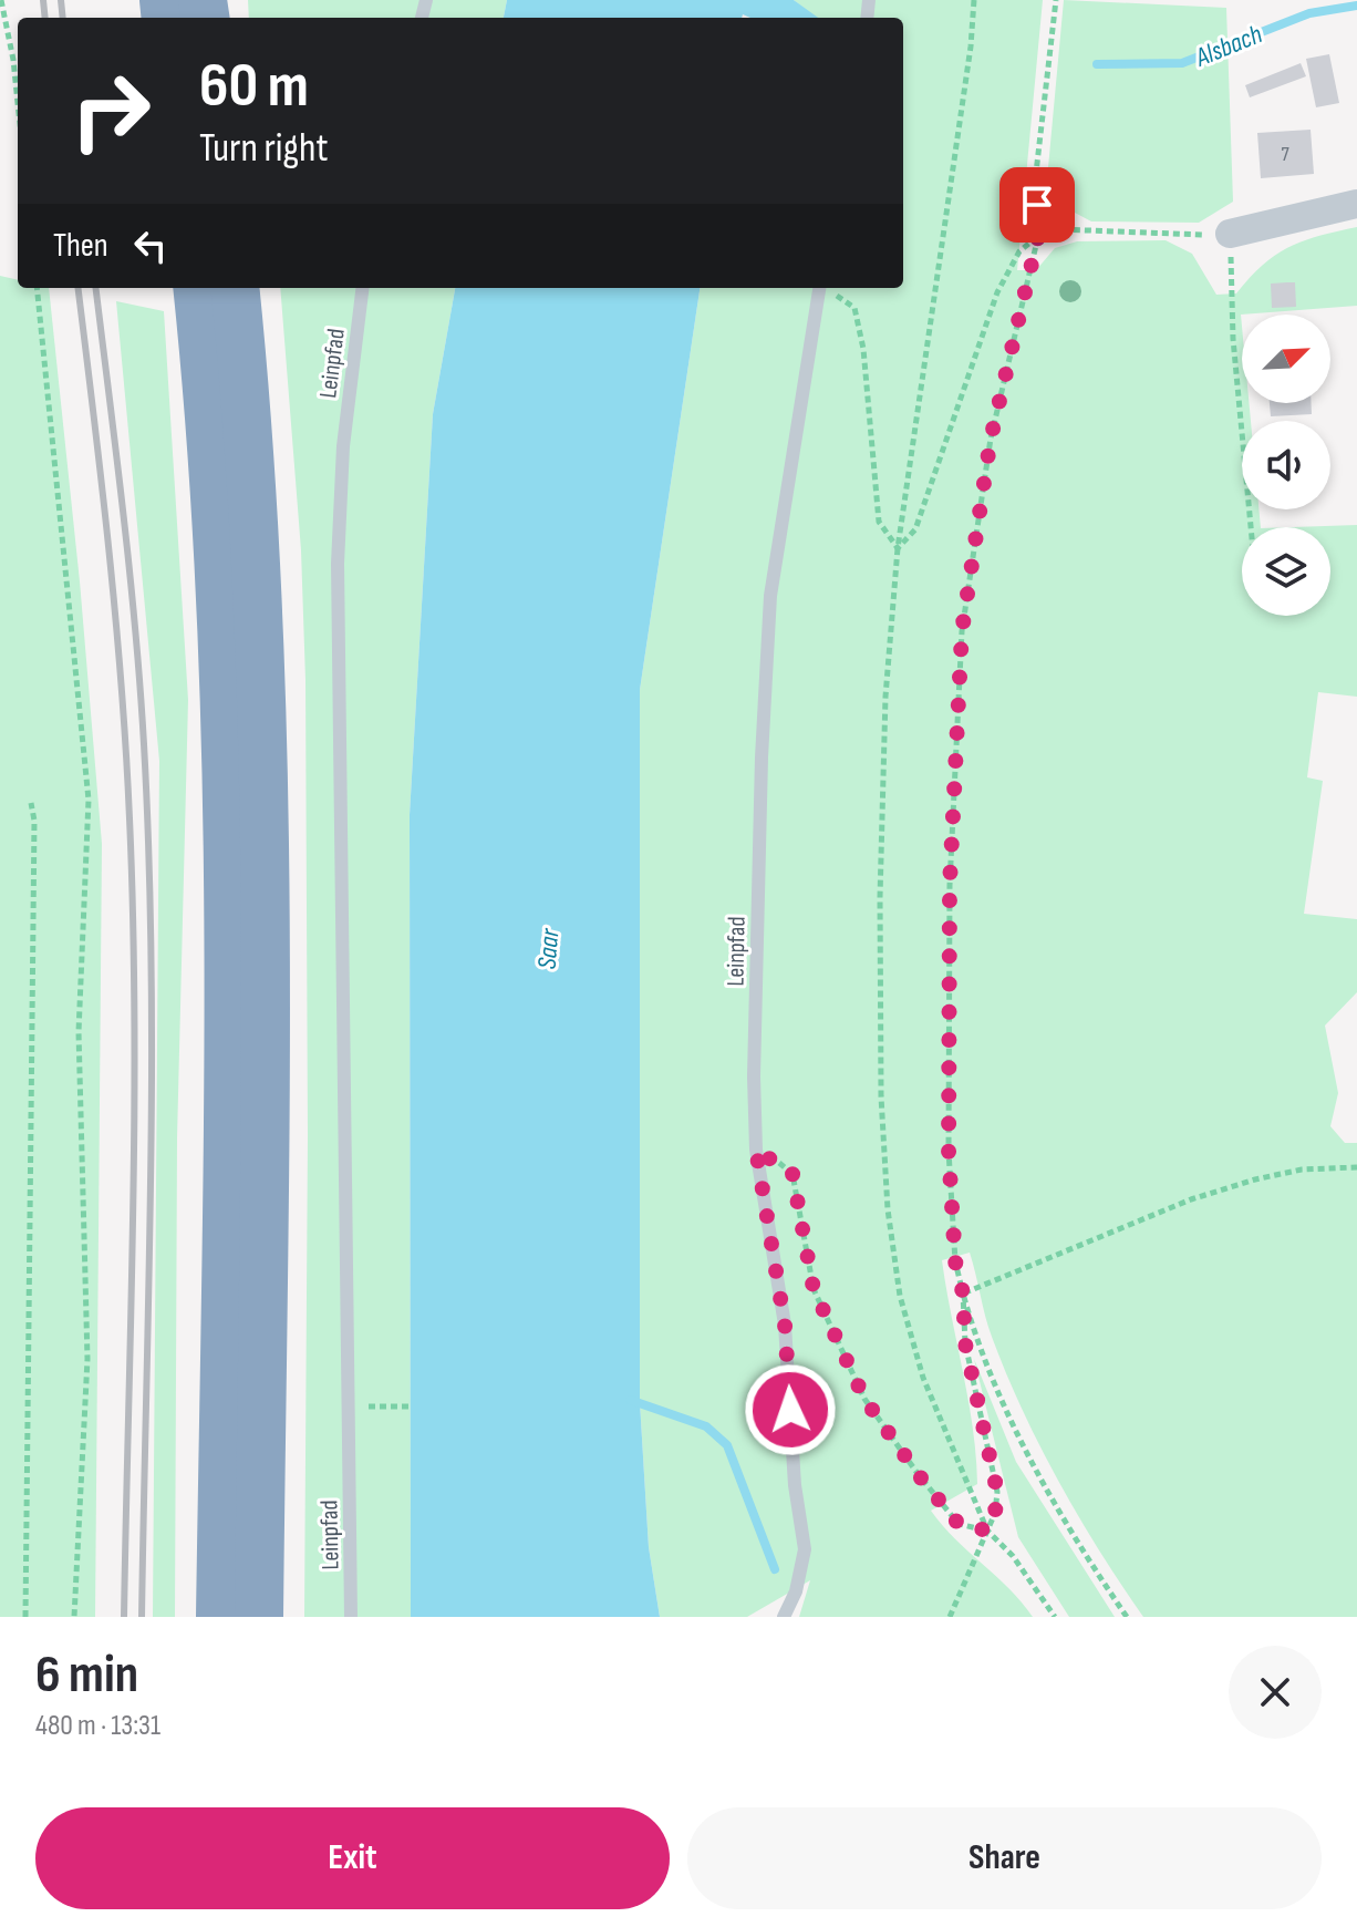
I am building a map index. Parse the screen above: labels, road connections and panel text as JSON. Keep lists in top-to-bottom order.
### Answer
{
  "streets": {
    "lane": ["Leinpfad"]
  },
  "water": ["Alsbach", "Saar"],
  "house_numbers": ["7"],
  "north": "top right",
  "page": {
    "turn": ["60 m", "Turn right"],
    "then": "Then",
    "heading": ["6 min", "480 m · 13:31"],
    "buttons": ["Exit", "Share"]
  }
}
